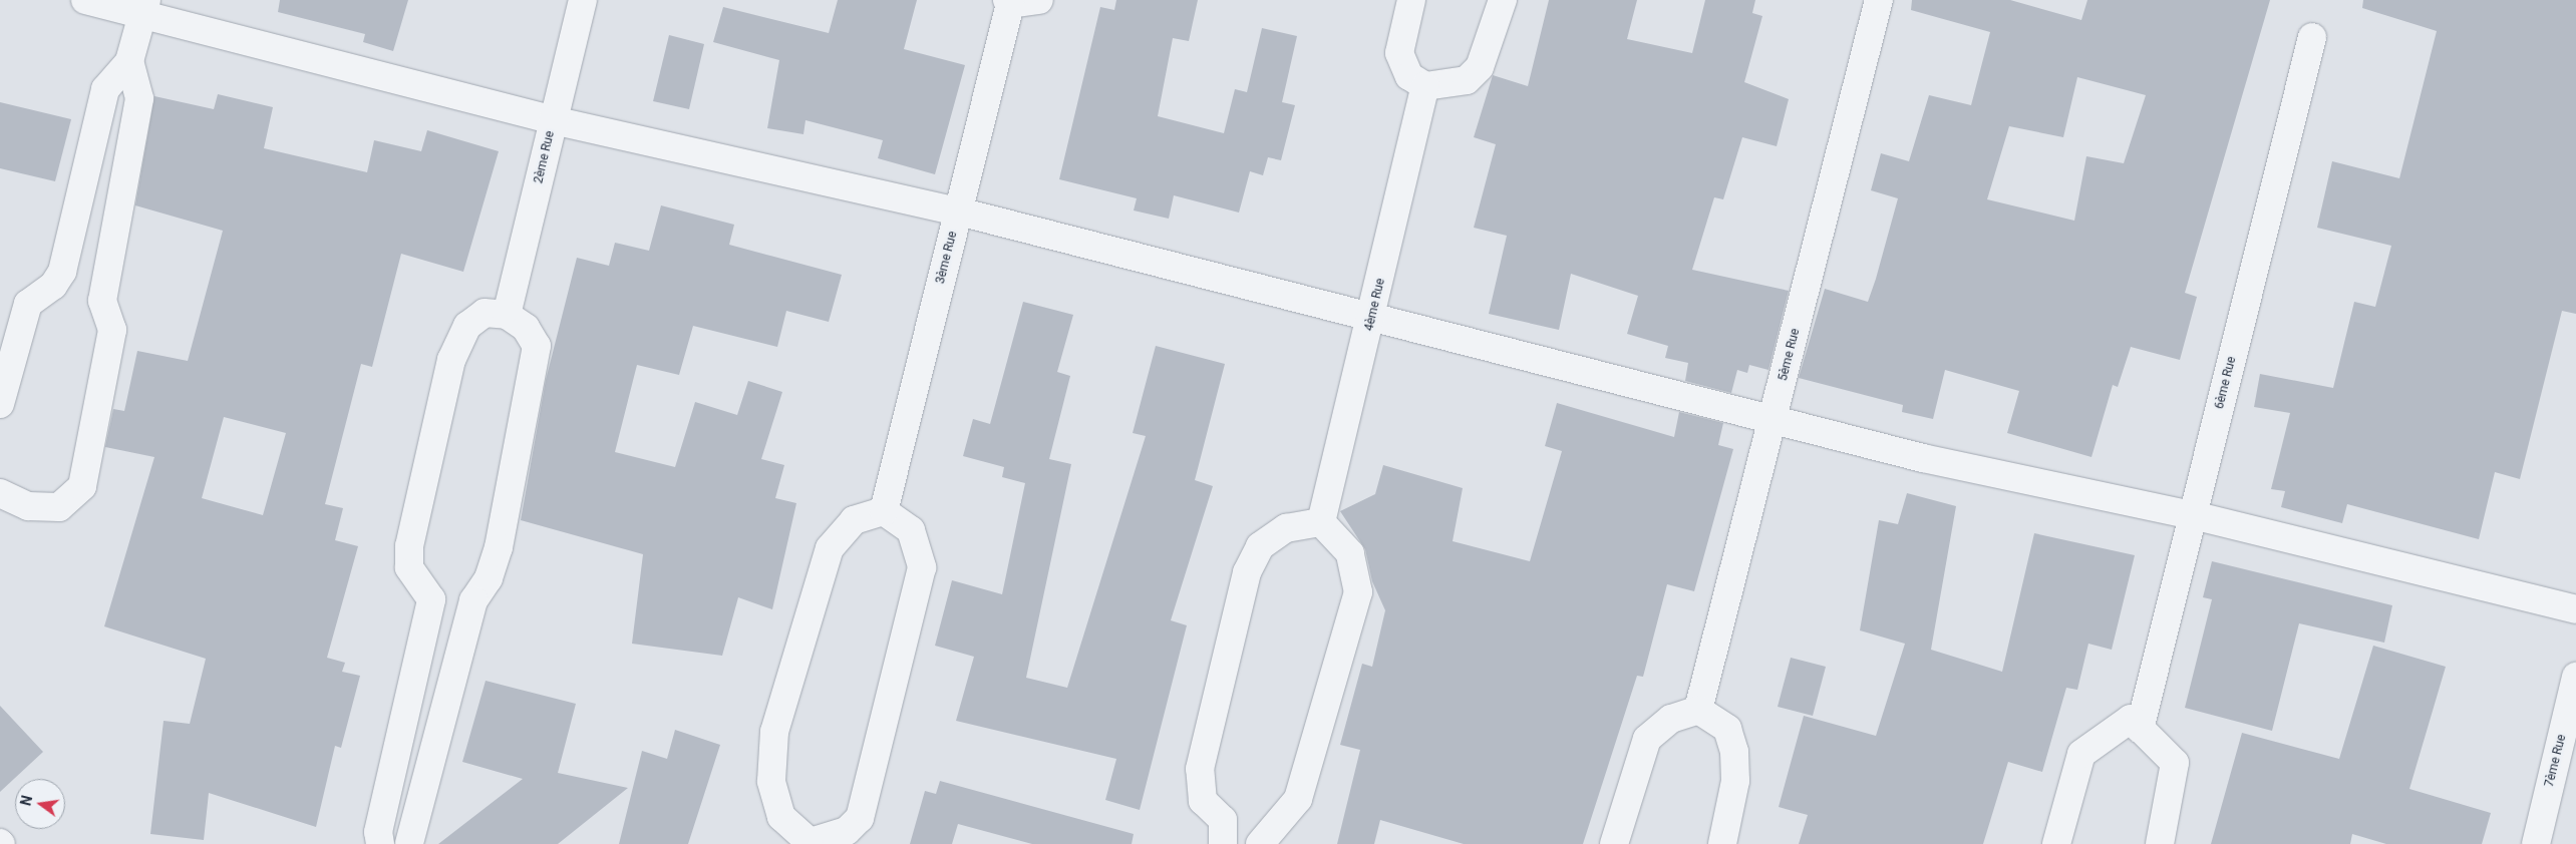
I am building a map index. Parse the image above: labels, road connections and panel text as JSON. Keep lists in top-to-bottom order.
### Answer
{
  "streets": {
    "street": [
      "2ème Rue",
      "3ème Rue",
      "4ème Rue",
      "5ème Rue",
      "6ème Rue",
      "7ème Rue"
    ]
  },
  "north": "left"
}
